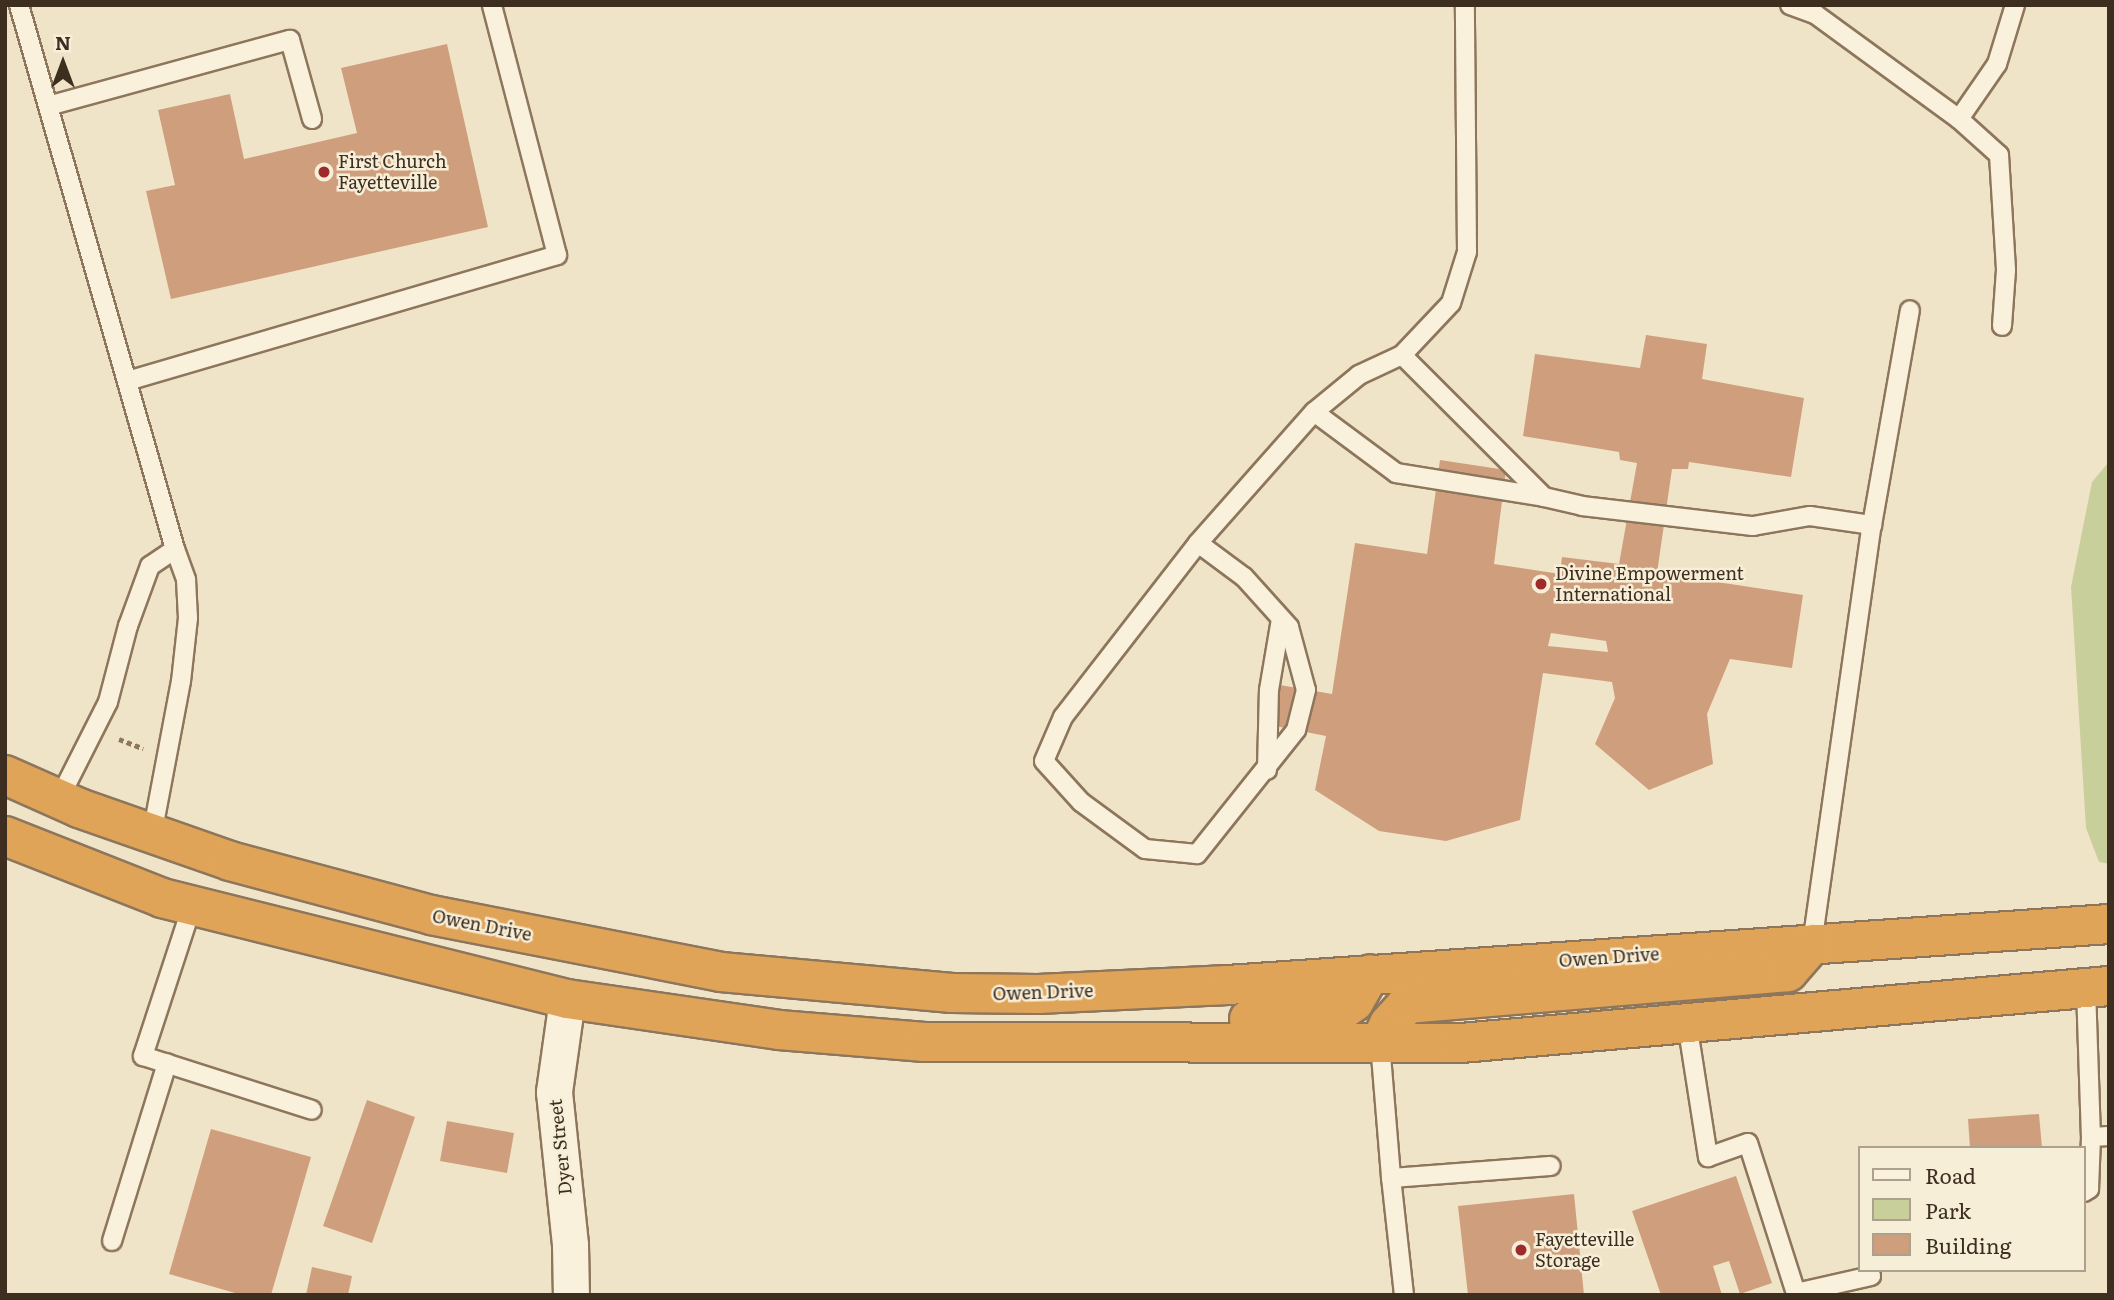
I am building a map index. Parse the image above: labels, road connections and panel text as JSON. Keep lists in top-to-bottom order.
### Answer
{
  "streets": {
    "highway": ["Owen Drive"],
    "street": ["Dyer Street"]
  },
  "places": ["First Church Fayetteville", "Divine Empowerment International", "Fayetteville Storage"],
  "legend": ["Road", "Park", "Building"],
  "north": "top"
}
